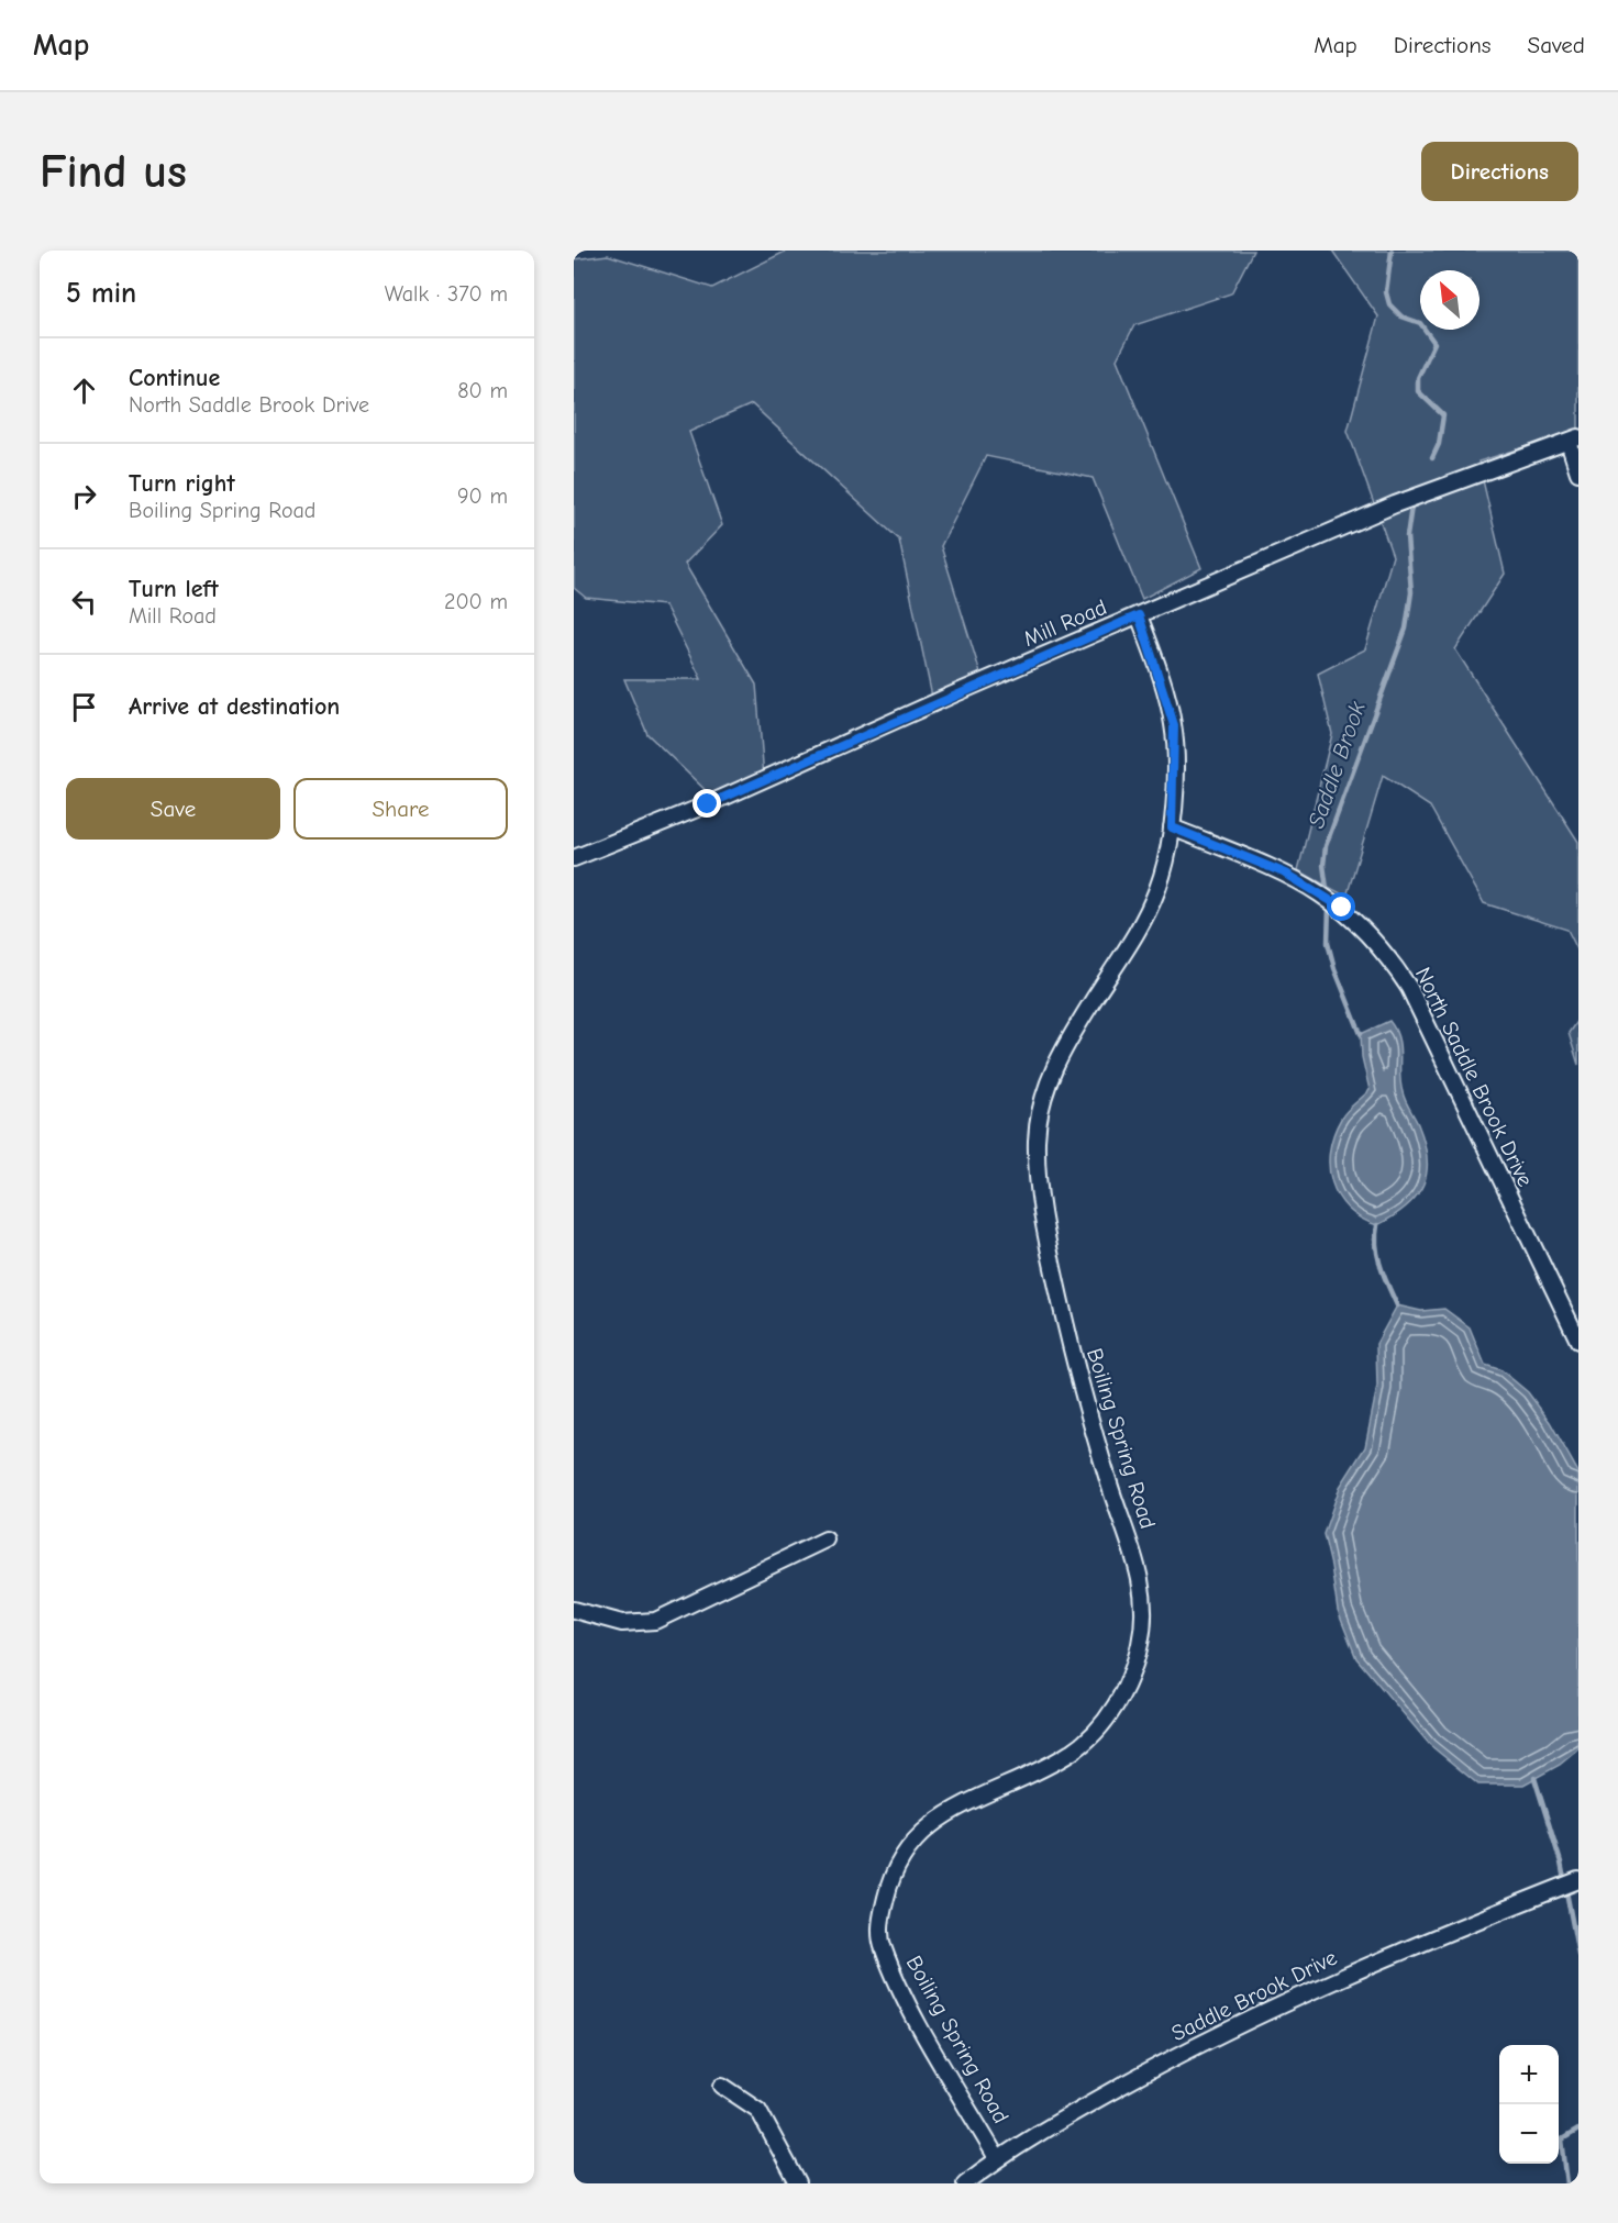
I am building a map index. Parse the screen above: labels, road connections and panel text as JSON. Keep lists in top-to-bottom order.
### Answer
{
  "streets": {
    "street": [
      "Mill Road",
      "North Saddle Brook Drive",
      "Boiling Spring Road",
      "Saddle Brook Drive"
    ]
  },
  "crossings": [
    ["Mill Road", "Boiling Spring Road"],
    ["North Saddle Brook Drive", "Boiling Spring Road"],
    ["Boiling Spring Road", "Saddle Brook Drive"]
  ],
  "water": ["Saddle Brook"],
  "north": "top left",
  "page": {
    "header": "Map",
    "nav": ["Map", "Directions", "Saved"],
    "buttons": [
      "Directions",
      ["Save", "Share"]
    ],
    "title": "Find us",
    "heading": ["5 min", "Walk · 370 m"],
    "list": [
      ["Continue", "North Saddle Brook Drive", "80 m"],
      ["Turn right", "Boiling Spring Road", "90 m"],
      ["Turn left", "Mill Road", "200 m"],
      "Arrive at destination"
    ],
    "map_buttons": ["+", "−"]
  }
}
